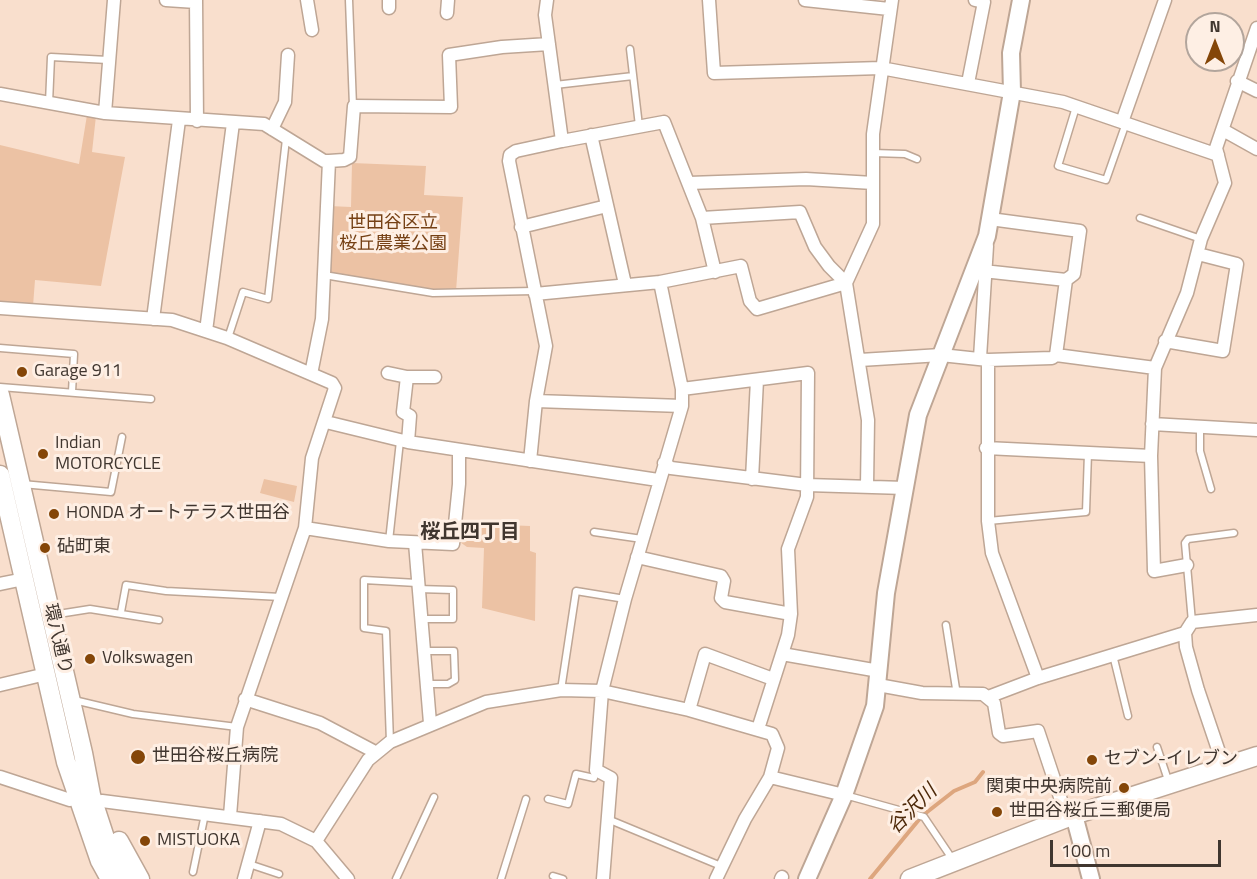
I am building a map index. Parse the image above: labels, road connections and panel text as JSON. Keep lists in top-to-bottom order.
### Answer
{
  "streets": {
    "main road": ["環八通り"]
  },
  "districts": ["桜丘四丁目"],
  "water": ["谷沢川"],
  "parks": ["世田谷区立 桜丘農業公園"],
  "places": [
    "Garage 911",
    "Indian MOTORCYCLE",
    "HONDA オートテラス世田谷",
    "砧町東",
    "Volkswagen",
    "世田谷桜丘病院",
    "セブン-イレブン",
    "関東中央病院前",
    "世田谷桜丘三郵便局",
    "MISTUOKA"
  ],
  "scale_bar": "100 m",
  "north": "top"
}
